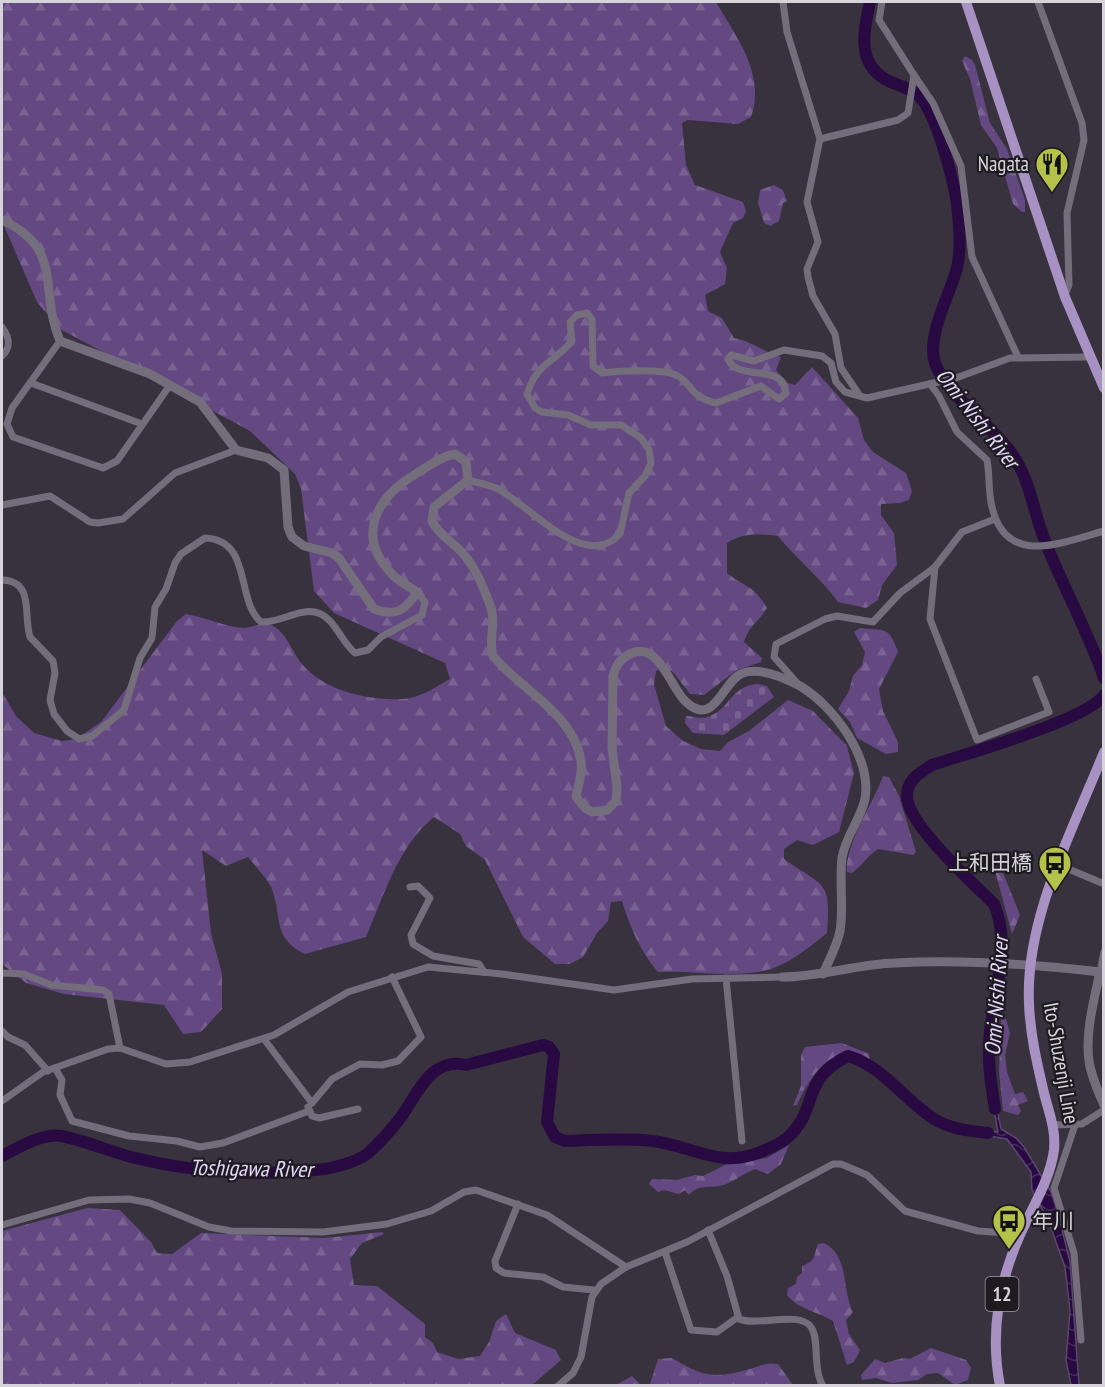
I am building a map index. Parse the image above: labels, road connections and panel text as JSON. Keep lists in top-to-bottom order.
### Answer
{
  "streets": {
    "main road": ["Ito-Shuzenji Line", "12"]
  },
  "crossings": [
    ["Ito-Shuzenji Line", "12"]
  ],
  "water": ["Omi-Nishi River", "Toshigawa River"],
  "places": {
    "restaurant": ["Nagata"],
    "bus stop": ["上和田橋", "年川"]
  }
}
